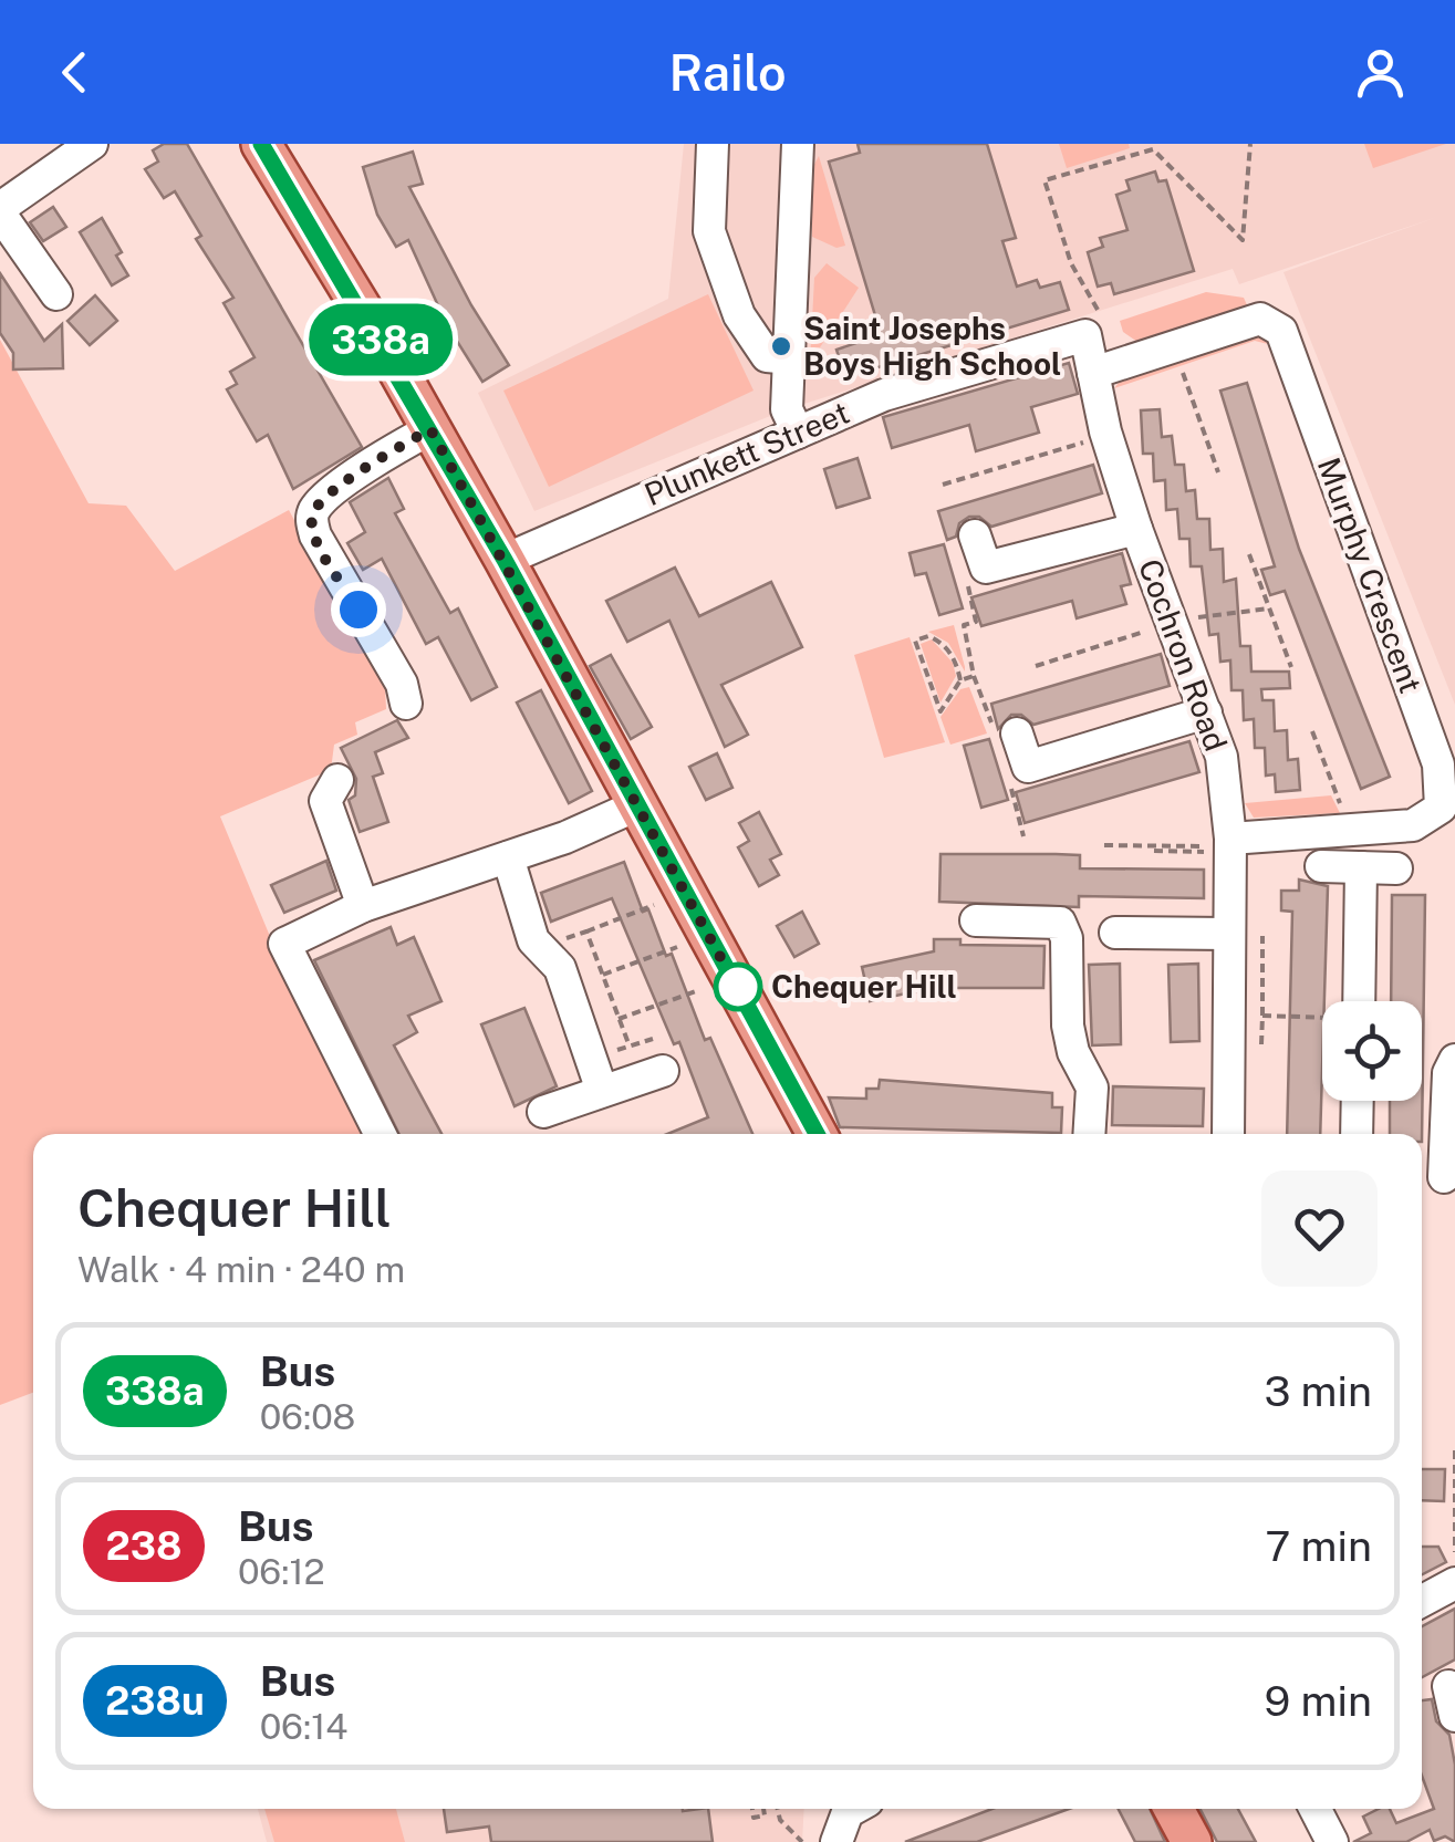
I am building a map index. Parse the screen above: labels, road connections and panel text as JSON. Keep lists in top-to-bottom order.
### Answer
{
  "streets": {
    "street": ["Plunkett Street", "Murphy Crescent", "Cochron Road"]
  },
  "crossings": [
    ["Murphy Crescent", "Cochron Road"]
  ],
  "places": ["Saint Josephs Boys High School", "Chequer Hill"],
  "lines": ["bus line 338a"],
  "page": {
    "header": "Railo",
    "on_map": "338a",
    "heading": ["Chequer Hill", "Walk · 4 min · 240 m"],
    "list": [
      {
        "mark": "338a",
        "name": "Bus",
        "note": "06:08",
        "value": "3 min"
      },
      {
        "mark": "238",
        "name": "Bus",
        "note": "06:12",
        "value": "7 min"
      },
      {
        "mark": "238u",
        "name": "Bus",
        "note": "06:14",
        "value": "9 min"
      }
    ]
  }
}
